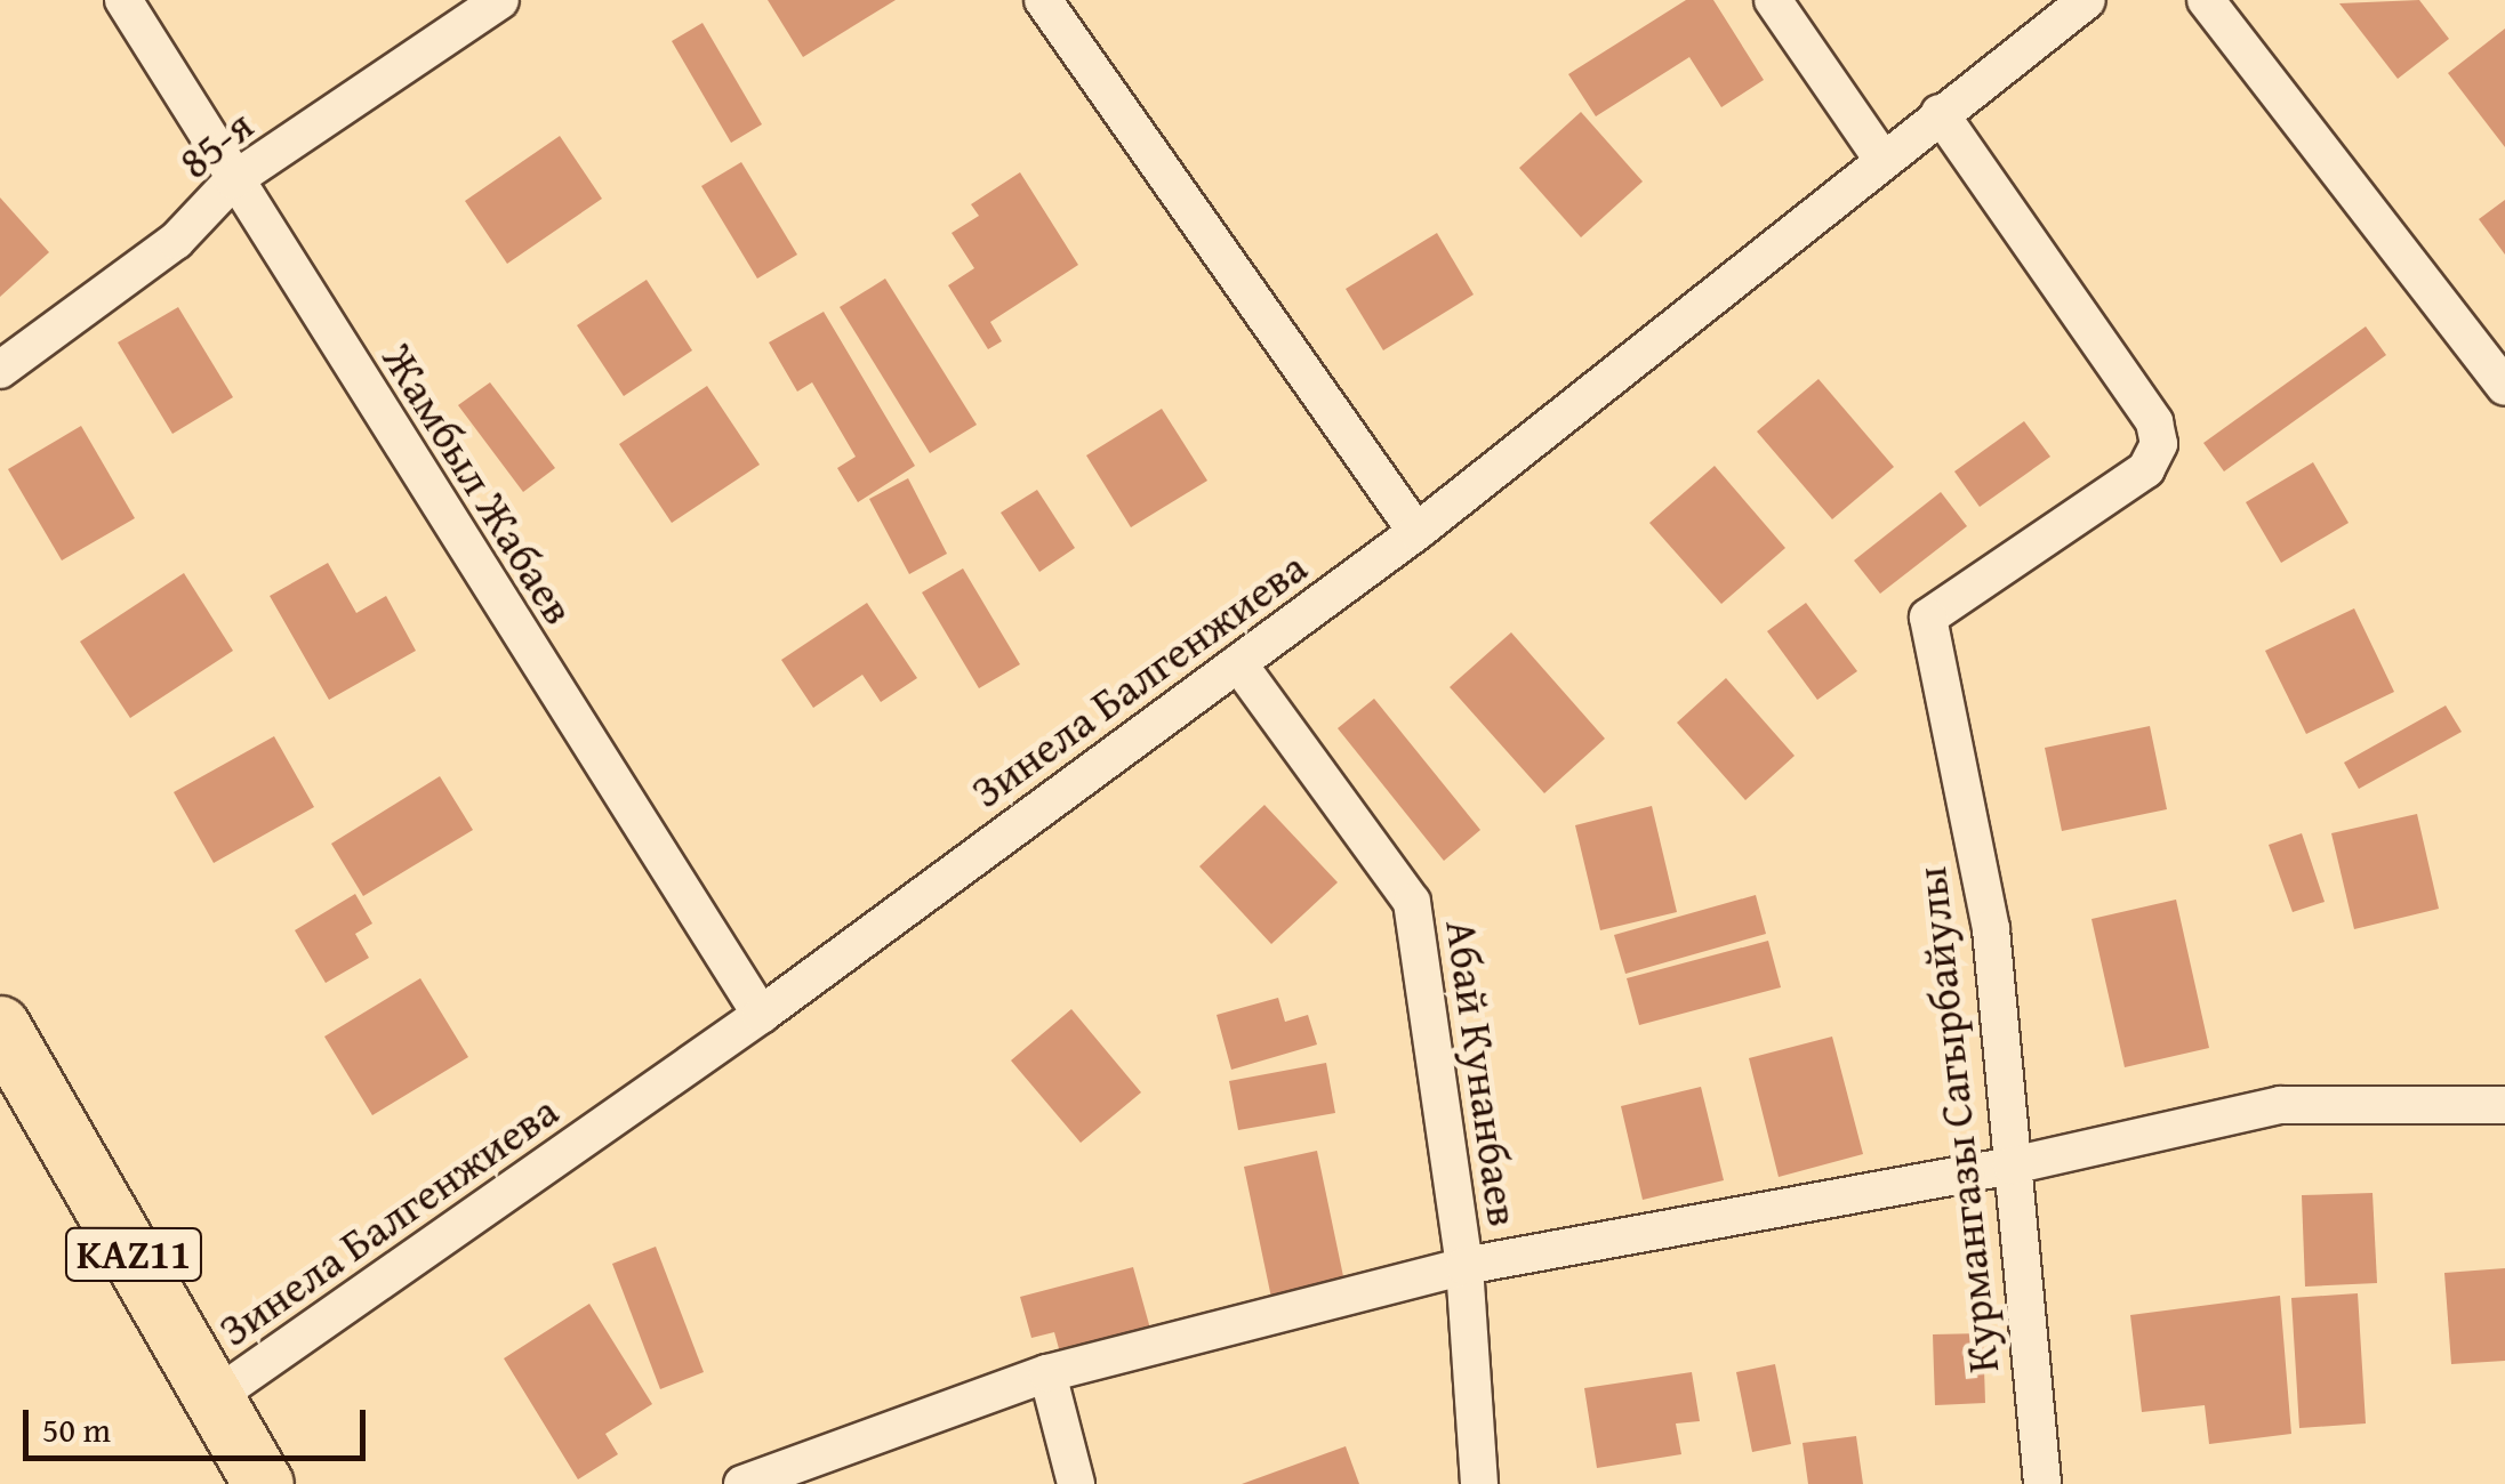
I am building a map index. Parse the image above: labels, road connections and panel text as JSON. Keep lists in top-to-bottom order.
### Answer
{
  "streets": {
    "highway": ["KAZ11"],
    "street": [
      "85-я",
      "Жамбыл Жабаев",
      "Зинела Балгенжиева",
      "Абай Кунанбаев",
      "Курмангазы Сагырбайулы"
    ]
  },
  "crossings": [
    ["85-я", "Жамбыл Жабаев"],
    ["Жамбыл Жабаев", "Зинела Балгенжиева"],
    ["Зинела Балгенжиева", "Абай Кунанбаев"],
    ["Зинела Балгенжиева", "Курмангазы Сагырбайулы"],
    ["Зинела Балгенжиева", "KAZ11"]
  ],
  "scale_bar": "50 m"
}
